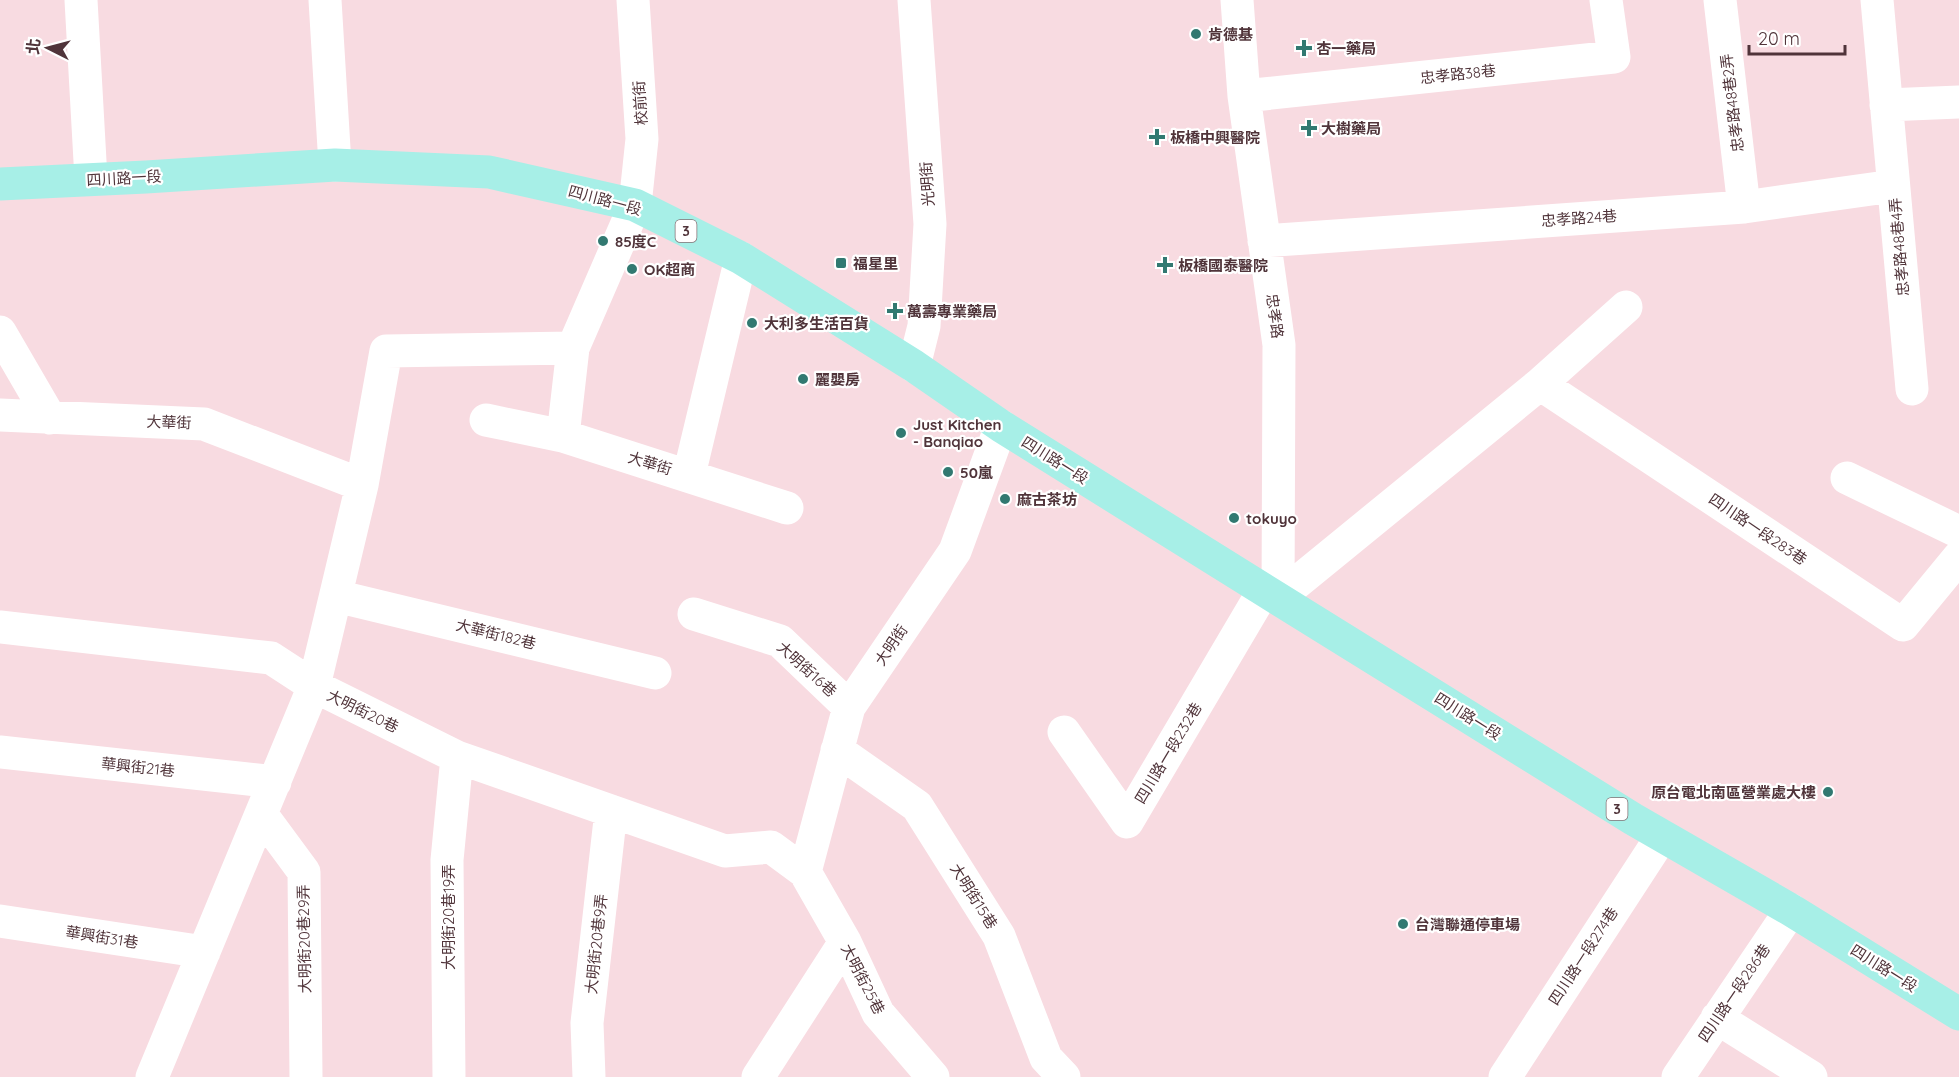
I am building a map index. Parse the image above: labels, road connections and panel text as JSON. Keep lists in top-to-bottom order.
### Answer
{
  "streets": {
    "main road": ["四川路一段", "3"],
    "street": [
      "忠孝路38巷",
      "校前街",
      "忠孝路48巷2弄",
      "光明街",
      "忠孝路24巷",
      "忠孝路48巷4弄",
      "忠孝路",
      "大華街",
      "四川路一段283巷",
      "大華街182巷",
      "大明街",
      "大明街16巷",
      "大明街20巷",
      "四川路一段232巷",
      "華興街21巷",
      "大明街15巷",
      "大明街20巷19弄",
      "華興街31巷",
      "大明街20巷29弄",
      "大明街20巷9弄",
      "四川路一段274巷",
      "大明街25巷",
      "四川路一段286巷"
    ]
  },
  "crossings": [
    ["忠孝路38巷", "忠孝路"],
    ["校前街", "四川路一段"],
    ["忠孝路48巷2弄", "忠孝路24巷"],
    ["四川路一段", "光明街"],
    ["四川路一段", "忠孝路"],
    ["四川路一段", "大明街"],
    ["四川路一段", "四川路一段232巷"],
    ["四川路一段", "四川路一段274巷"],
    ["四川路一段", "四川路一段286巷"],
    ["忠孝路24巷", "忠孝路48巷4弄"],
    ["忠孝路24巷", "忠孝路"],
    ["忠孝路", "四川路一段232巷"],
    ["大明街", "大明街16巷"],
    ["大明街", "大明街20巷"],
    ["大明街", "大明街15巷"],
    ["大明街", "大明街25巷"],
    ["大明街20巷", "華興街21巷"],
    ["大明街20巷", "大明街20巷19弄"],
    ["大明街20巷", "華興街31巷"],
    ["大明街20巷", "大明街20巷29弄"],
    ["大明街20巷", "大明街20巷9弄"],
    ["大明街20巷", "大明街25巷"]
  ],
  "places": {
    "other": [
      "肯德基",
      "85度C",
      "OK超商",
      "大利多生活百貨",
      "麗嬰房",
      "Just Kitchen - Banqiao",
      "50嵐",
      "麻古茶坊",
      "tokuyo",
      "原台電北南區營業處大樓",
      "台灣聯通停車場"
    ],
    "health": [
      "杏一藥局",
      "大樹藥局",
      "板橋中興醫院",
      "板橋國泰醫院",
      "萬壽專業藥局"
    ],
    "transit": ["福星里"]
  },
  "scale_bar": "20 m",
  "north": "left"
}
